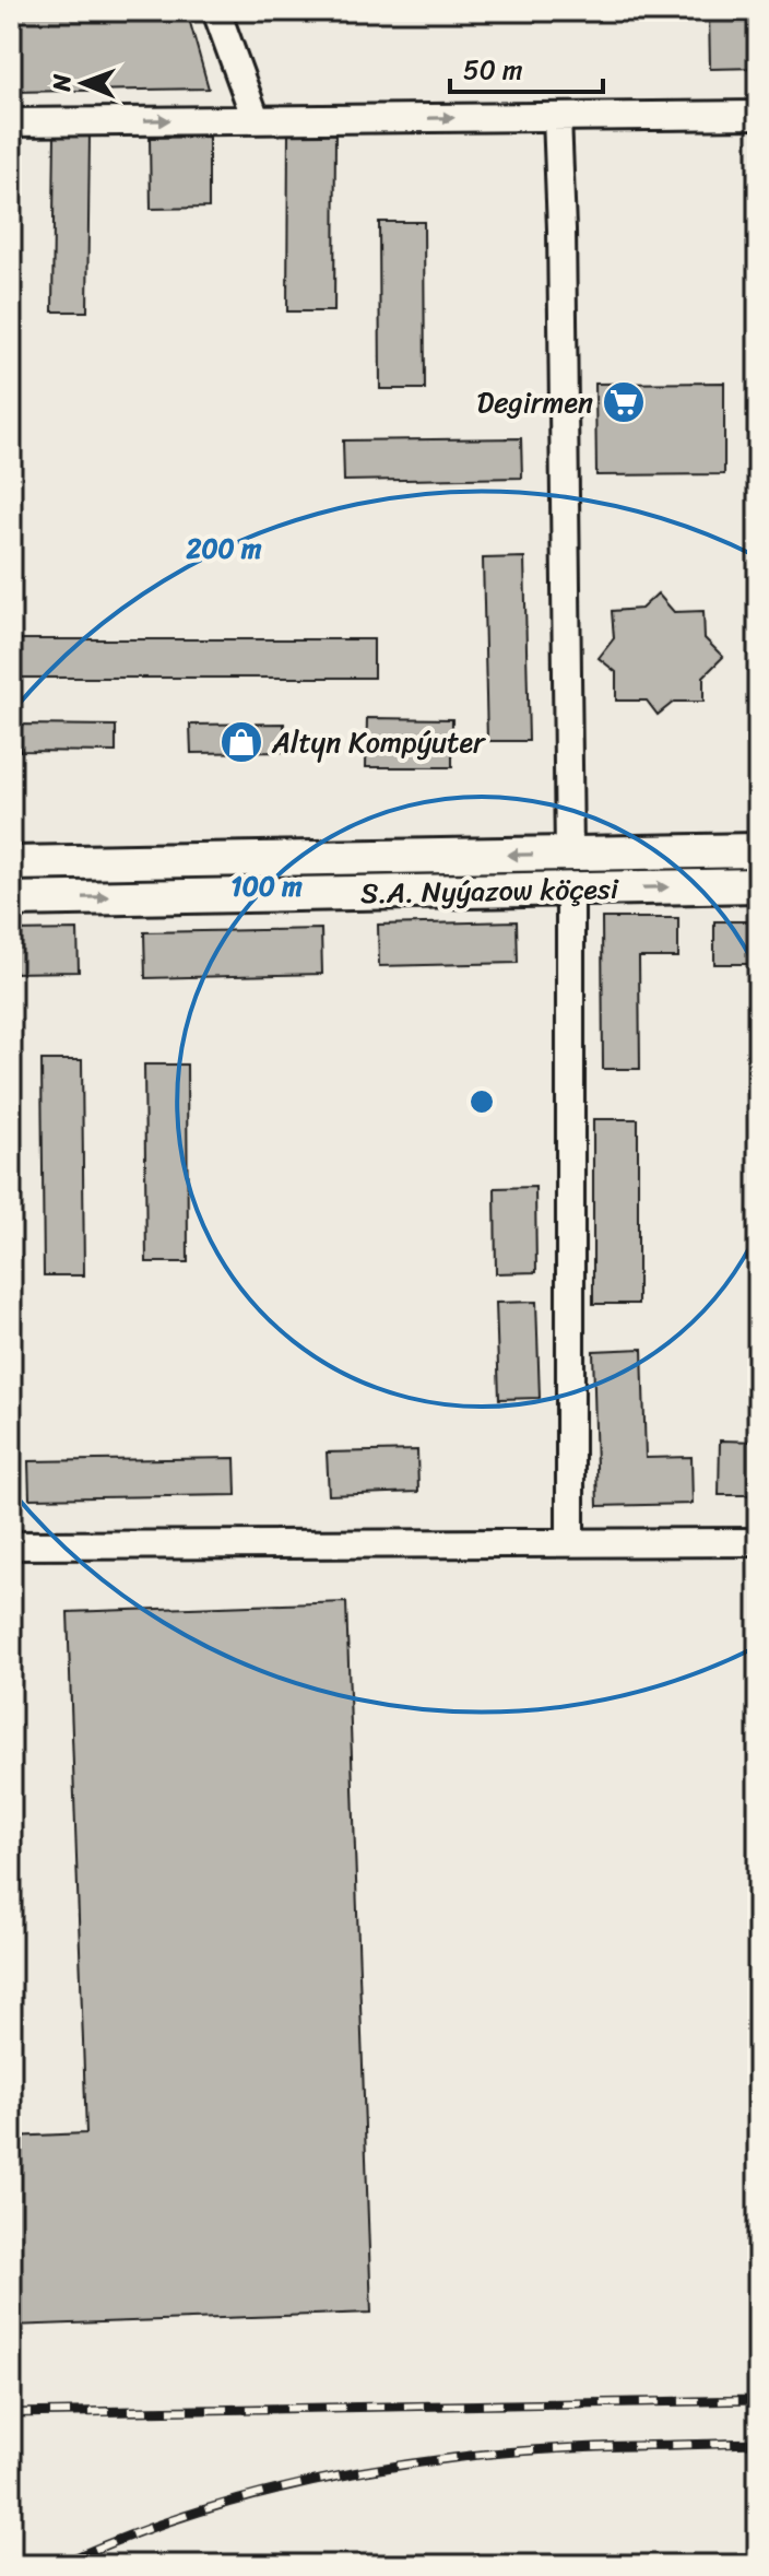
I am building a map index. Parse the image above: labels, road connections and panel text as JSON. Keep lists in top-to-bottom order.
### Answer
{
  "streets": {
    "main road": ["S.A. Nyýazow köçesi"]
  },
  "places": {
    "supermarket": ["Degirmen"],
    "shop": ["Altyn Kompýuter"]
  },
  "scale_bar": "50 m",
  "north": "left",
  "rings": ["200 m", "100 m"]
}
